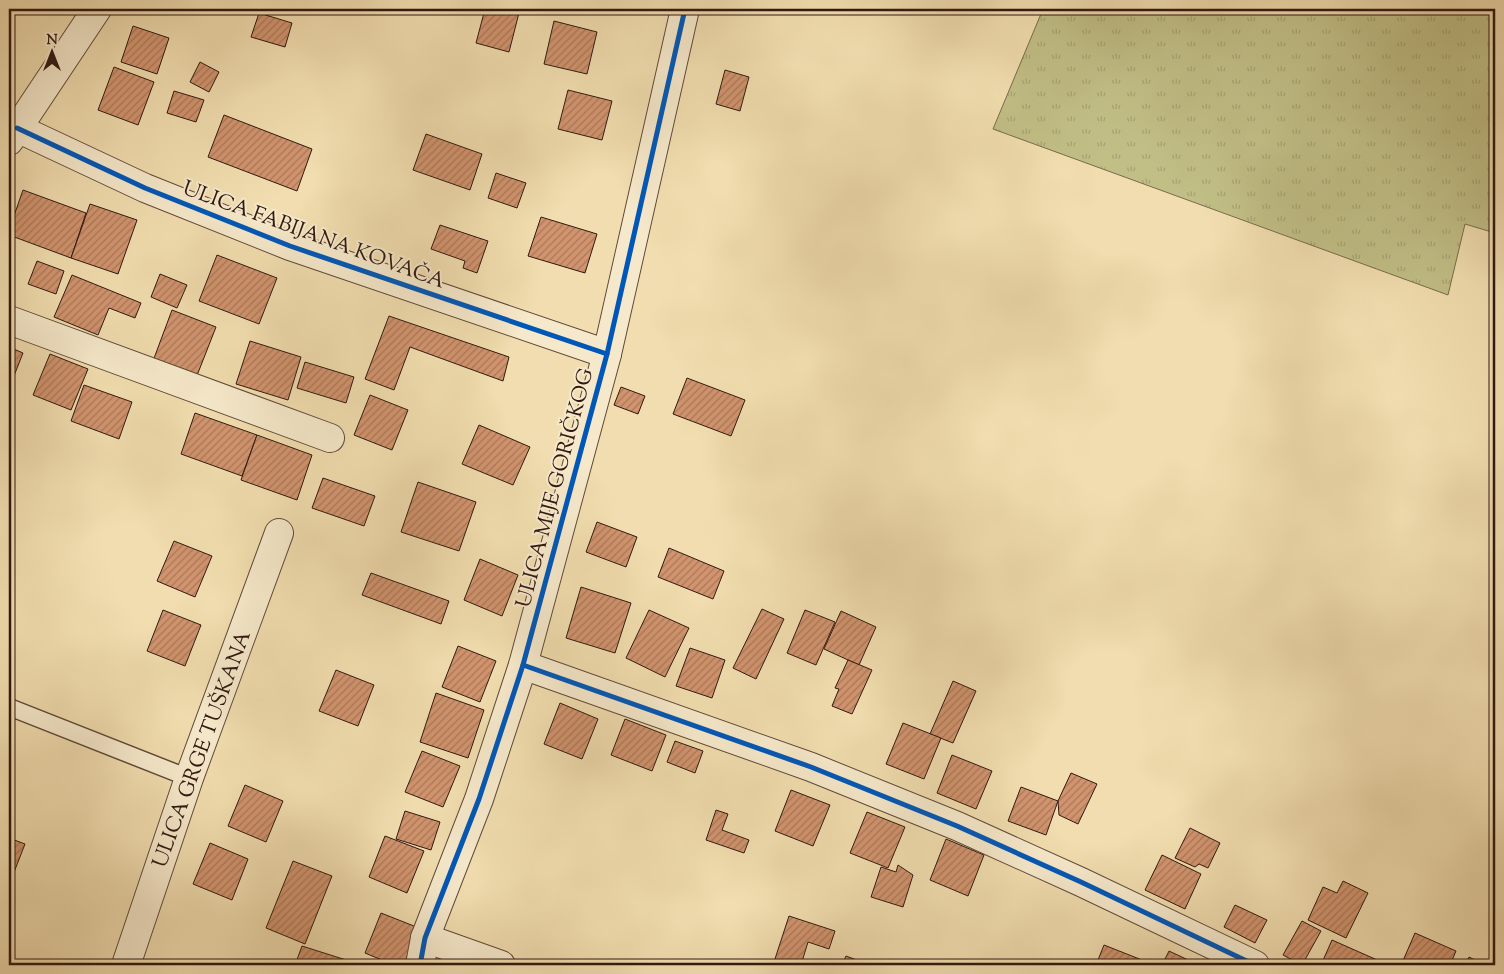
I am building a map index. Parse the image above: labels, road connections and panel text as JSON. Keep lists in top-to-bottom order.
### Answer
{
  "streets": {
    "street": ["ULICA FABIJANA KOVAČA", "ULICA MIJE GORIČKOG", "ULICA GRGE TUŠKANA"]
  },
  "crossings": [
    ["ULICA FABIJANA KOVAČA", "ULICA MIJE GORIČKOG"]
  ],
  "north": "top"
}
